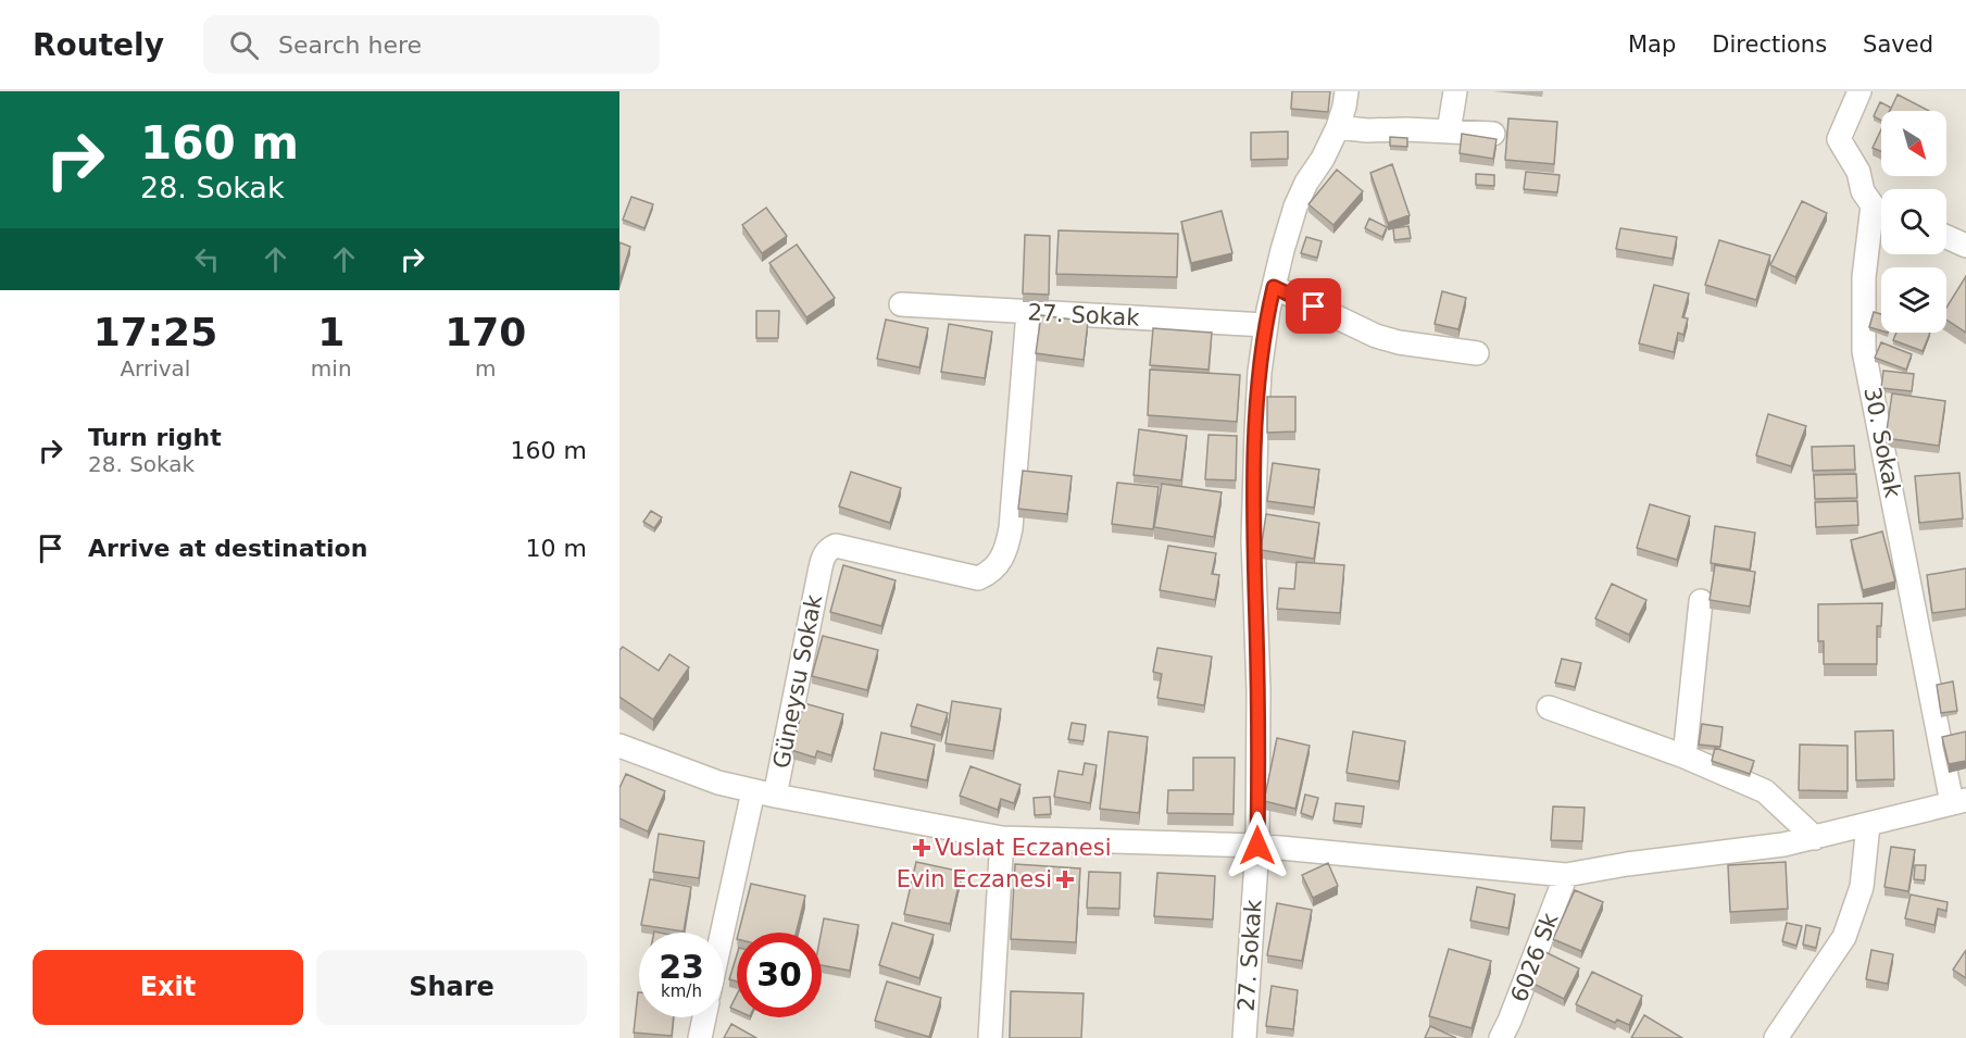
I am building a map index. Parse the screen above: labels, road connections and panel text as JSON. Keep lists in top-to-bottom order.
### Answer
{
  "streets": {
    "street": [
      "27. Sokak",
      "30. Sokak",
      "Güneysu Sokak",
      "6026 Sk"
    ]
  },
  "crossings": [
    ["27. Sokak", "Güneysu Sokak"]
  ],
  "places": {
    "health": ["Vuslat Eczanesi", "Evin Eczanesi"]
  },
  "north": "bottom right",
  "page": {
    "header": "Routely",
    "search": "Search here",
    "nav": ["Map", "Directions", "Saved"],
    "turn": ["160 m", "28. Sokak"],
    "eta": [
      "17:25",
      "Arrival",
      "1",
      "min",
      "170",
      "m"
    ],
    "list": [
      {
        "name": "Turn right",
        "note": "28. Sokak",
        "value": "160 m"
      },
      {
        "name": "Arrive at destination",
        "value": "10 m"
      }
    ],
    "speed": "23 km/h",
    "limit": "30",
    "buttons": ["Exit", "Share"]
  }
}
